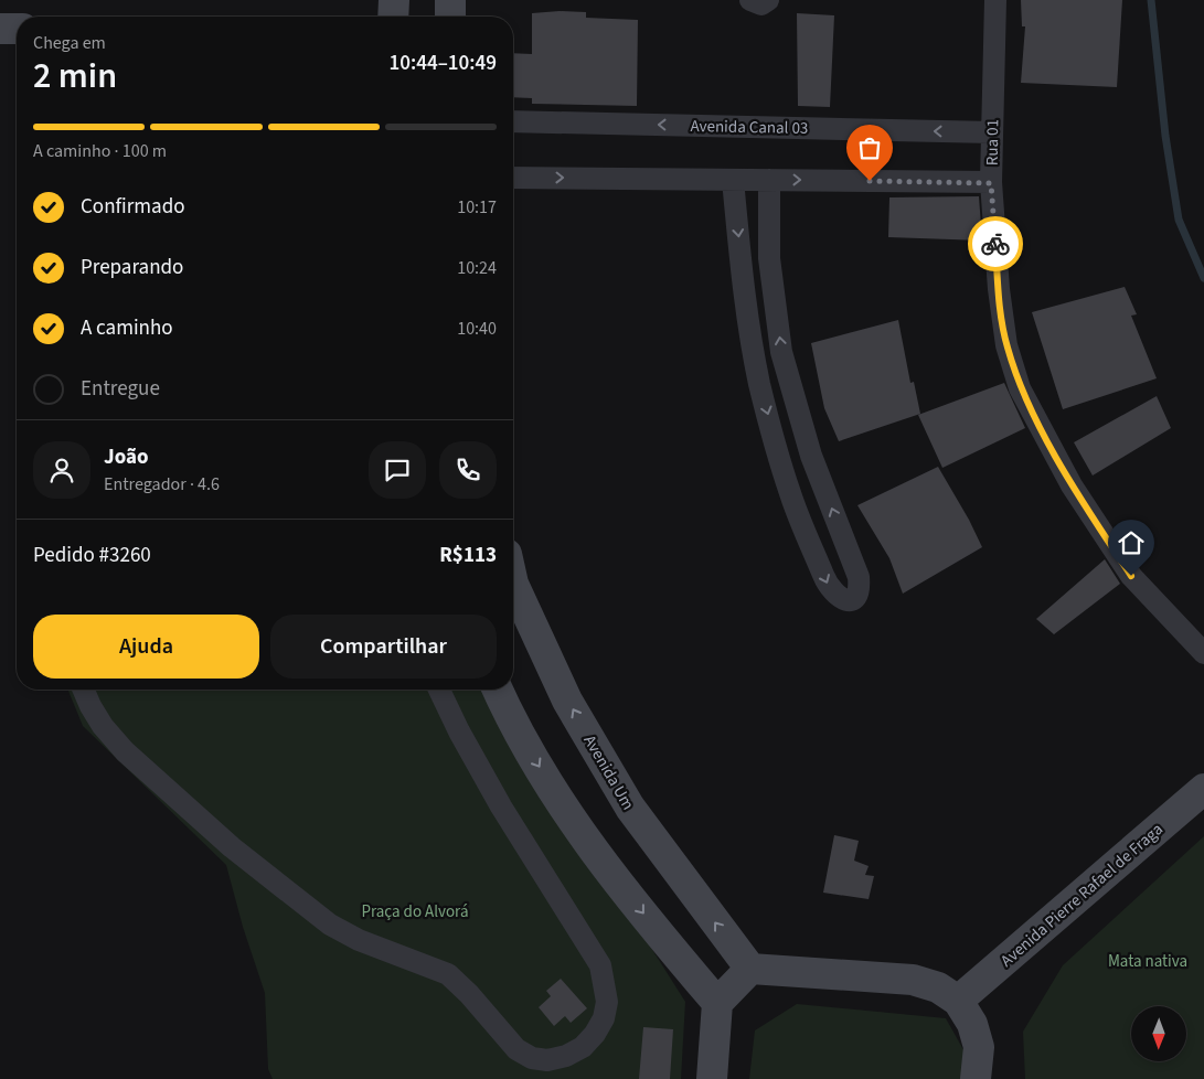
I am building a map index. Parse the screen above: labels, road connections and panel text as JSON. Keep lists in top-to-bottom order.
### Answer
{
  "streets": {
    "street": [
      "Avenida Canal 03",
      "Rua 01",
      "Avenida Um",
      "Avenida Pierre Rafael de Fraga"
    ]
  },
  "crossings": [
    ["Avenida Canal 03", "Rua 01"]
  ],
  "parks": ["Praça do Alvorá", "Mata nativa"],
  "north": "bottom",
  "page": {
    "heading": ["2 min", "Chega em", "10:44–10:49"],
    "panel": [
      "João",
      "Entregador · 4.6",
      "Pedido #3260",
      "R$113"
    ],
    "bar": "A caminho · 100 m",
    "list": [
      ["Confirmado", "10:17"],
      ["Preparando", "10:24"],
      ["A caminho", "10:40"],
      "Entregue"
    ],
    "buttons": ["Ajuda", "Compartilhar"]
  }
}
